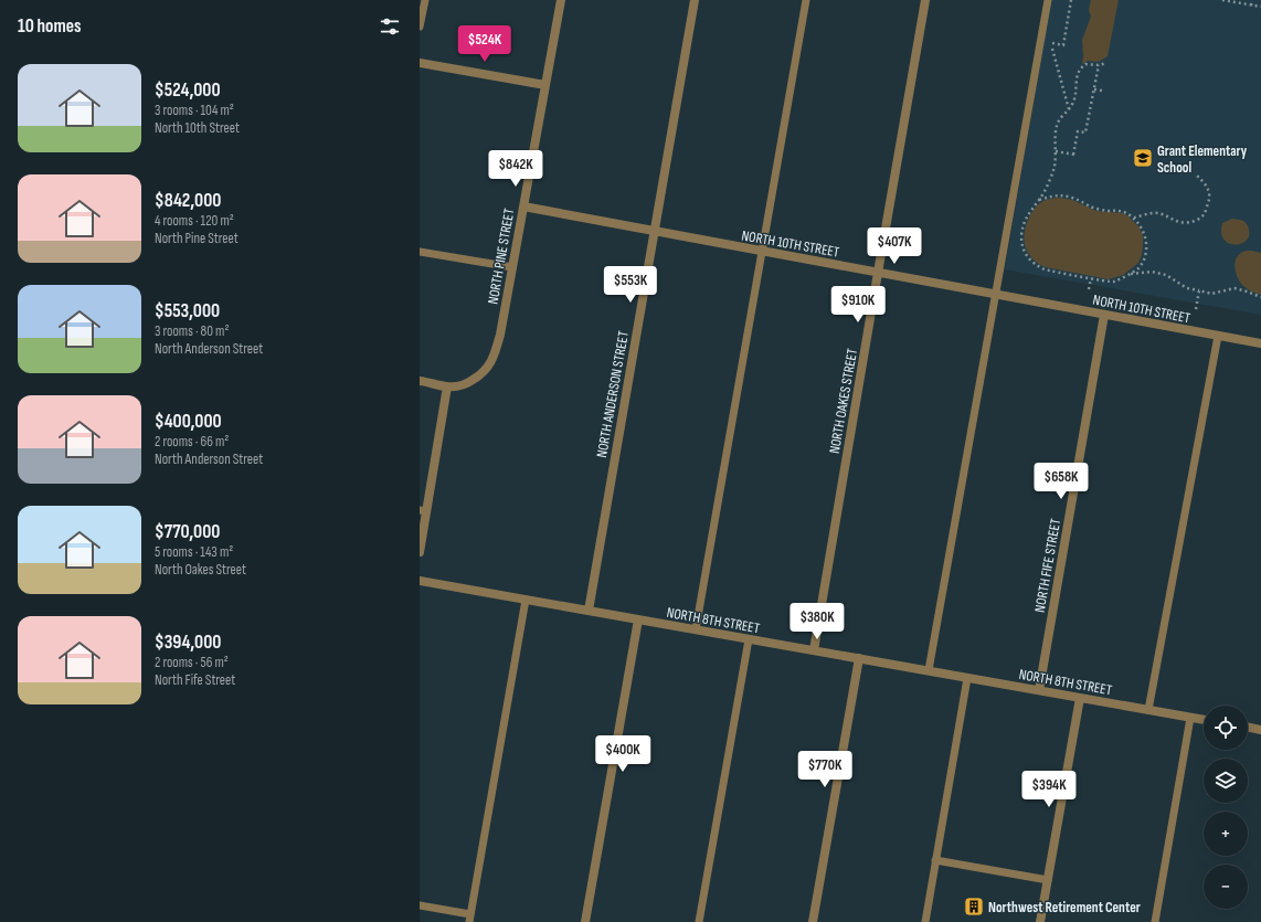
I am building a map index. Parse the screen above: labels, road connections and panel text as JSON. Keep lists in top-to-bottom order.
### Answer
{
  "streets": {
    "street": [
      "NORTH 10TH STREET",
      "NORTH PINE STREET",
      "NORTH ANDERSON STREET",
      "NORTH OAKES STREET",
      "NORTH FIFE STREET",
      "NORTH 8TH STREET"
    ]
  },
  "crossings": [
    ["NORTH 10TH STREET", "NORTH PINE STREET"],
    ["NORTH 10TH STREET", "NORTH ANDERSON STREET"],
    ["NORTH 10TH STREET", "NORTH OAKES STREET"],
    ["NORTH 10TH STREET", "NORTH FIFE STREET"],
    ["NORTH ANDERSON STREET", "NORTH 8TH STREET"],
    ["NORTH OAKES STREET", "NORTH 8TH STREET"],
    ["NORTH FIFE STREET", "NORTH 8TH STREET"]
  ],
  "places": {
    "school or university": ["Grant Elementary School"],
    "building": ["Northwest Retirement Center"]
  },
  "page": {
    "heading": "10 homes",
    "price": [
      "$524K",
      "$842K",
      "$407K",
      "$553K",
      "$910K",
      "$658K",
      "$380K",
      "$400K",
      "$770K",
      "$394K"
    ],
    "list": [
      {
        "name": "$524,000",
        "note": "3 rooms · 104 m² · North 10th Street"
      },
      {
        "name": "$842,000",
        "note": "4 rooms · 120 m² · North Pine Street"
      },
      {
        "name": "$553,000",
        "note": "3 rooms · 80 m² · North Anderson Street"
      },
      {
        "name": "$400,000",
        "note": "2 rooms · 66 m² · North Anderson Street"
      },
      {
        "name": "$770,000",
        "note": "5 rooms · 143 m² · North Oakes Street"
      },
      {
        "name": "$394,000",
        "note": "2 rooms · 56 m² · North Fife Street"
      }
    ],
    "map_buttons": ["+", "−"]
  }
}
